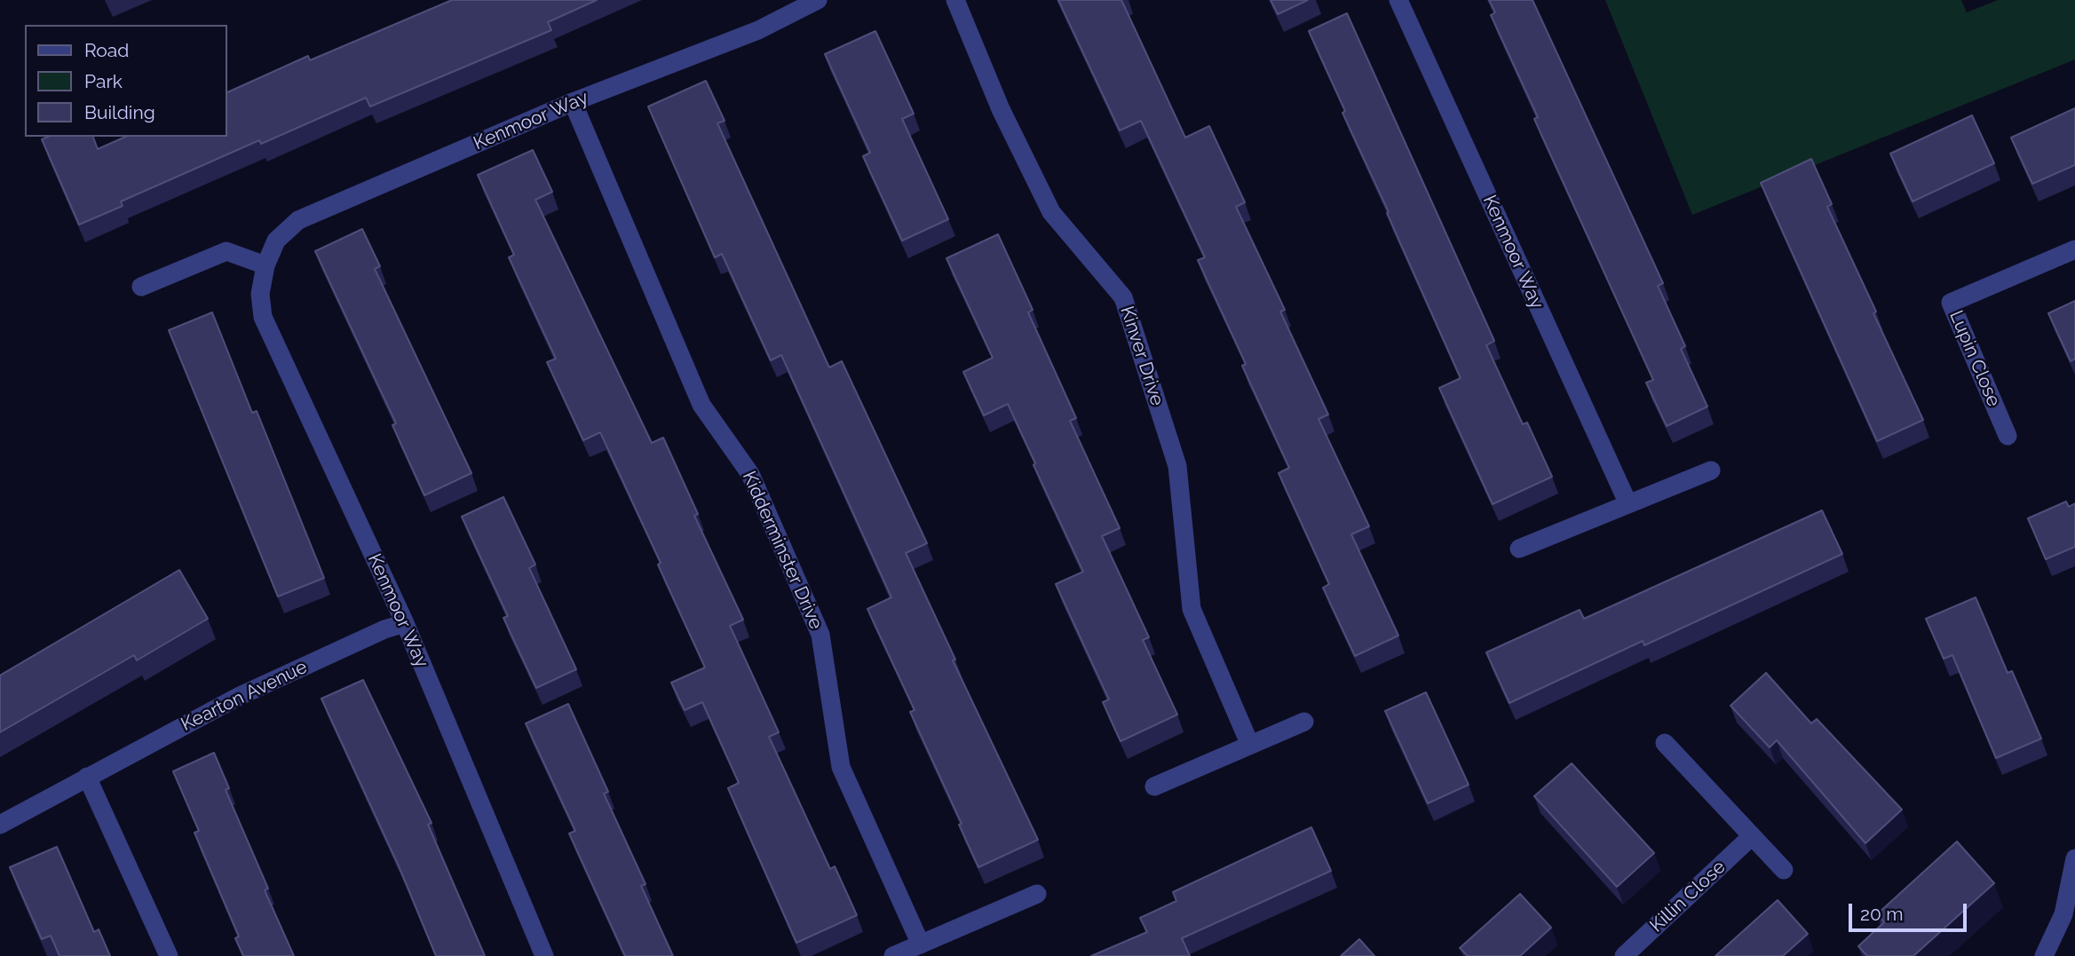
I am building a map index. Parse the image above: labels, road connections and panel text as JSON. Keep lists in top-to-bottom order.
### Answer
{
  "streets": {
    "street": [
      "Kenmoor Way",
      "Kinver Drive",
      "Lupin Close",
      "Kidderminster Drive",
      "Kearton Avenue",
      "Killin Close"
    ]
  },
  "crossings": [
    ["Kenmoor Way", "Kidderminster Drive"],
    ["Kenmoor Way", "Kearton Avenue"]
  ],
  "legend": ["Road", "Park", "Building"],
  "scale_bar": "20 m"
}
